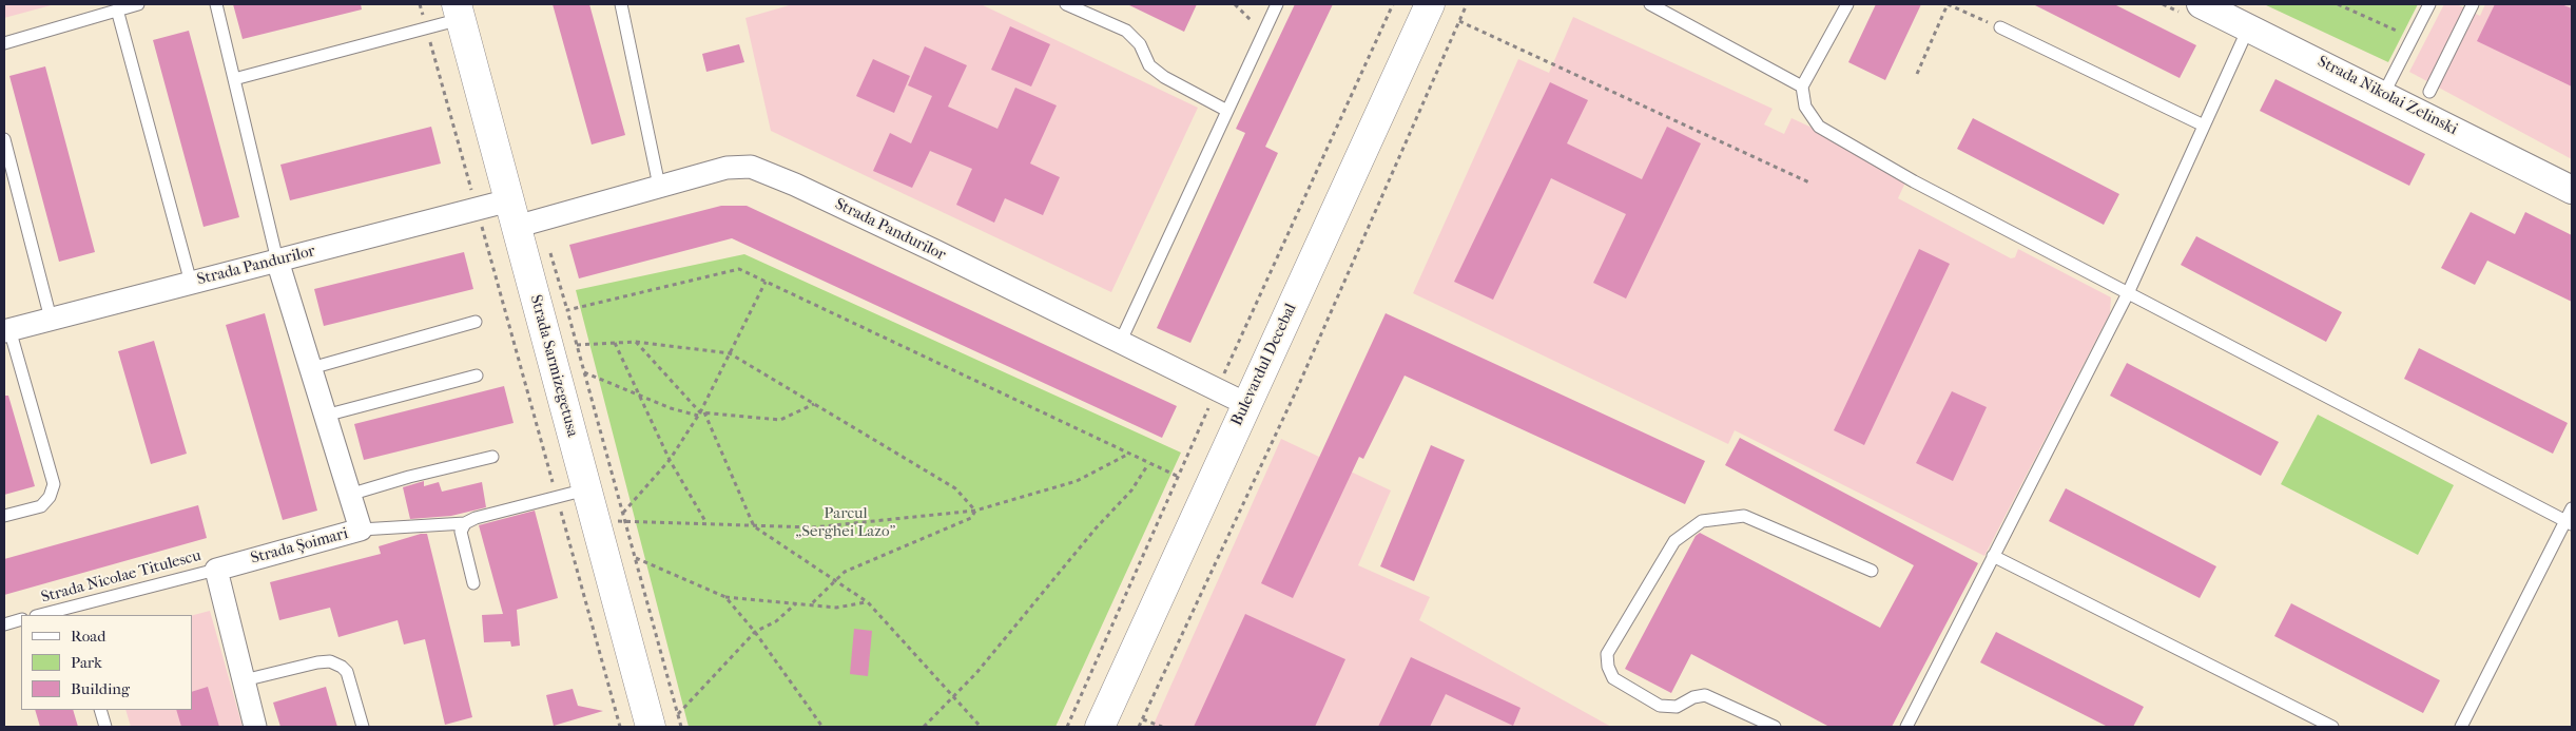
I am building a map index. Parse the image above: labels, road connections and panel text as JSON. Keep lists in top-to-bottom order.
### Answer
{
  "streets": {
    "main road": ["Bulevardul Decebal", "Strada Sarmizegetusa"],
    "street": ["Strada Nikolai Zelinski", "Strada Pandurilor", "Strada Șoimari"],
    "lane": ["Strada Nicolae Titulescu"]
  },
  "crossings": [
    ["Strada Pandurilor", "Bulevardul Decebal"],
    ["Strada Pandurilor", "Strada Sarmizegetusa"],
    ["Strada Pandurilor", "Strada Șoimari"],
    ["Strada Șoimari", "Strada Nicolae Titulescu"]
  ],
  "parks": ["Parcul „Serghei Lazo”"],
  "legend": ["Road", "Park", "Building"]
}
